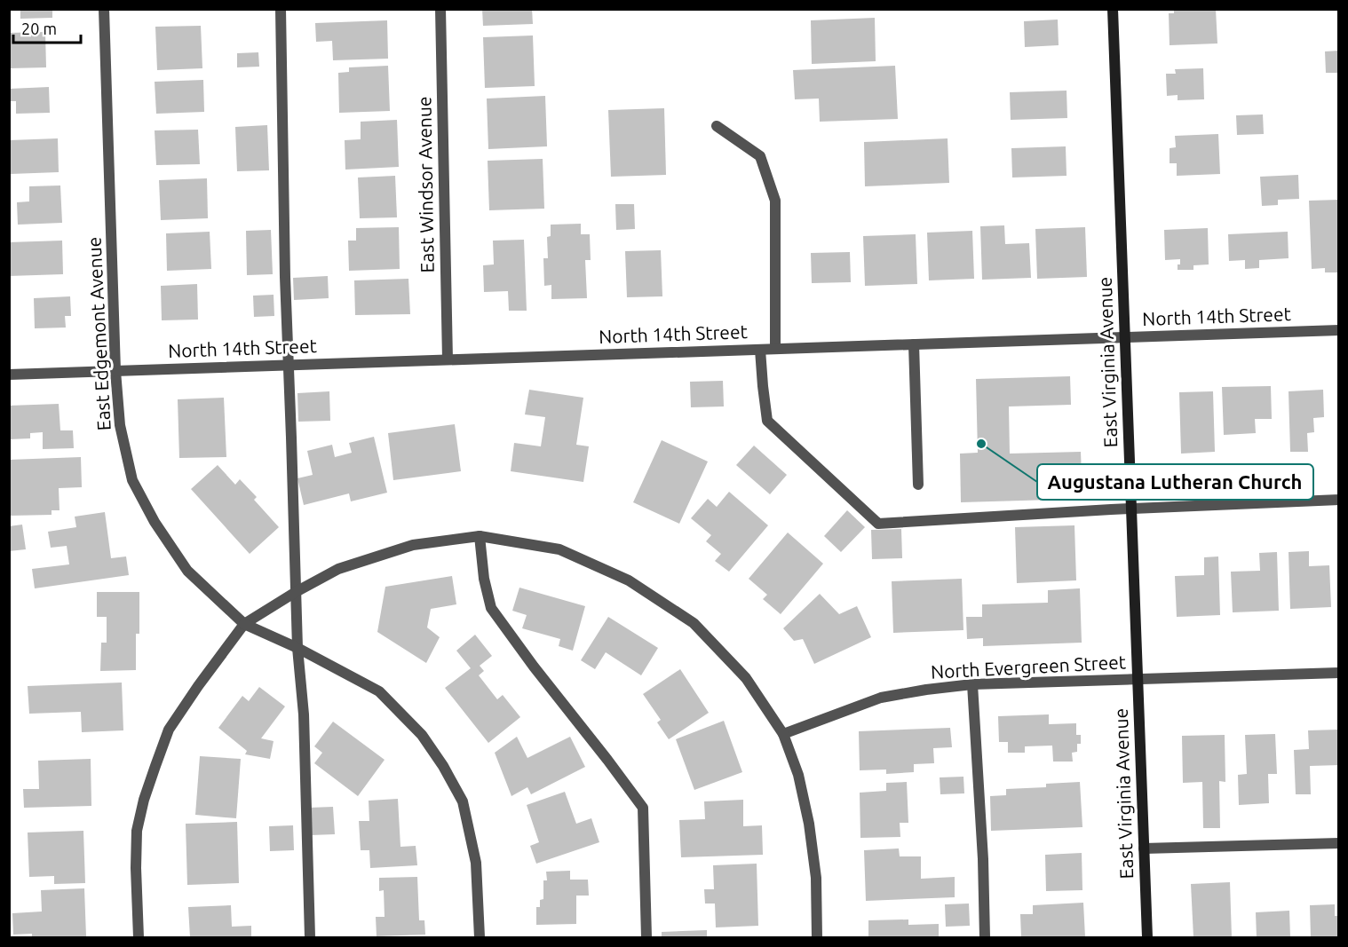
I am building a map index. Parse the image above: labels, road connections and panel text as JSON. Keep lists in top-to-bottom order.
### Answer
{
  "streets": {
    "street": [
      "East Windsor Avenue",
      "North 14th Street",
      "East Edgemont Avenue",
      "East Virginia Avenue",
      "North Evergreen Street"
    ]
  },
  "crossings": [
    ["East Windsor Avenue", "North 14th Street"],
    ["North 14th Street", "East Edgemont Avenue"],
    ["North 14th Street", "East Virginia Avenue"],
    ["East Virginia Avenue", "North Evergreen Street"]
  ],
  "places": ["Augustana Lutheran Church"],
  "scale_bar": "20 m"
}
